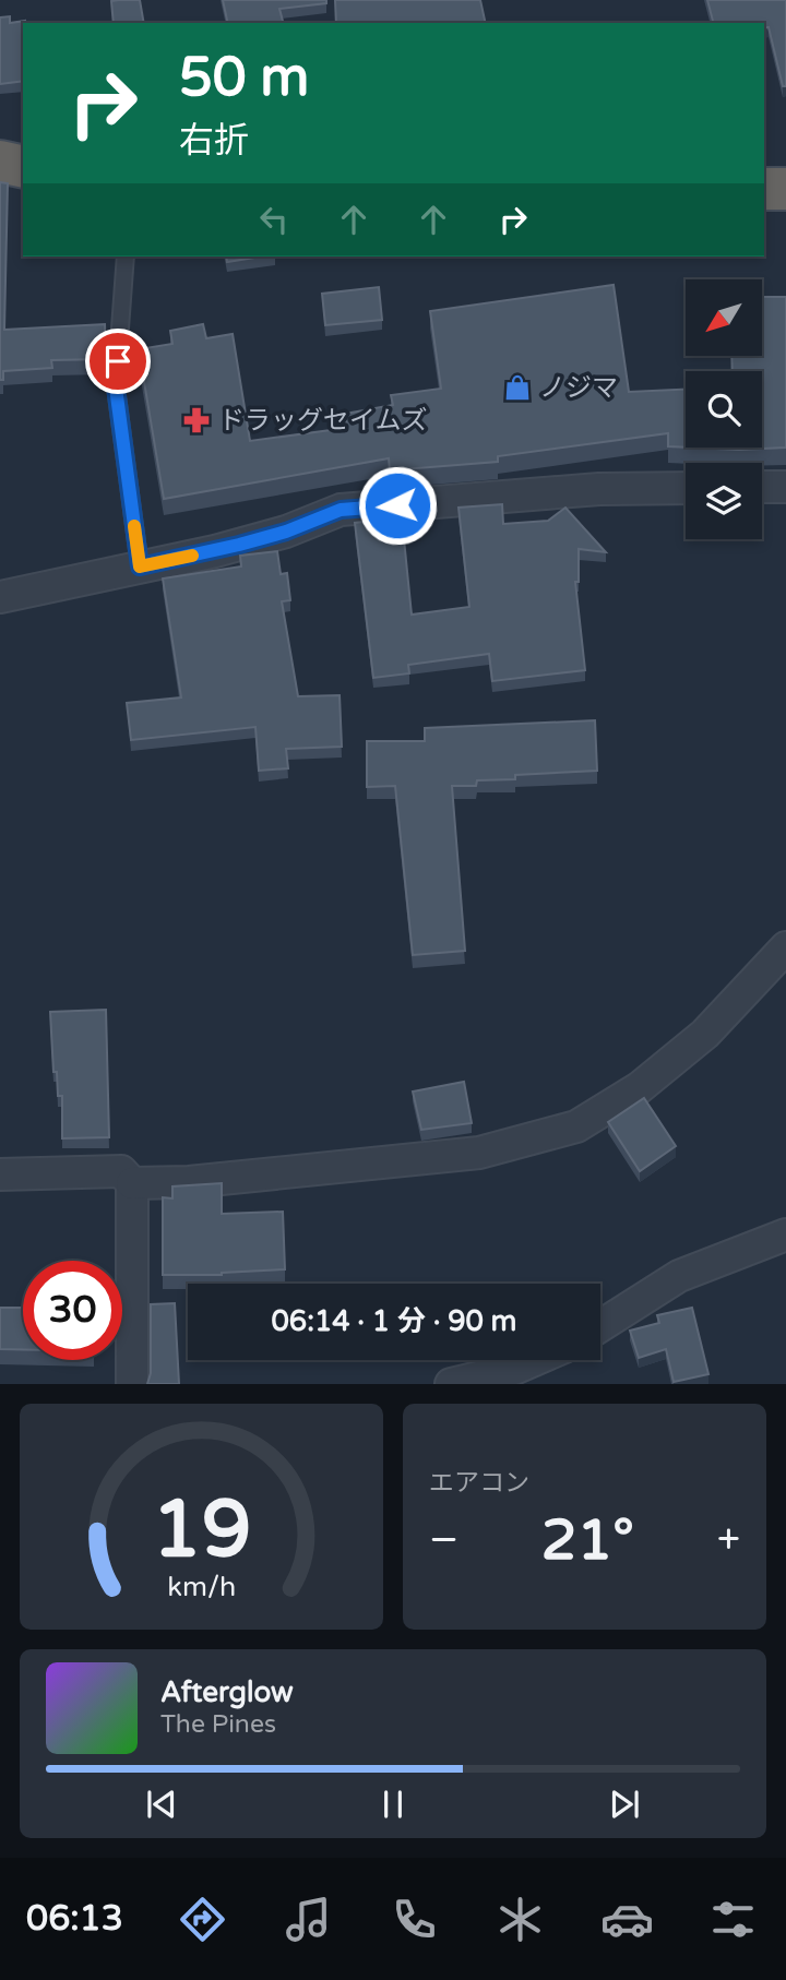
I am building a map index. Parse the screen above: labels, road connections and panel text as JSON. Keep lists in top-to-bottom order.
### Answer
{
  "places": {
    "shop": ["ノジマ"],
    "pharmacy": ["ドラッグセイムズ"]
  },
  "north": "bottom left",
  "page": {
    "turn": ["50 m", "右折"],
    "limit": "30",
    "trip": "06:14 · 1 分 · 90 m",
    "tile": "エアコン",
    "heat": ["−", "21°", "+"],
    "song": ["Afterglow", "The Pines"],
    "tabs": "06:13",
    "gauge": ["19", "km/h"]
  }
}
